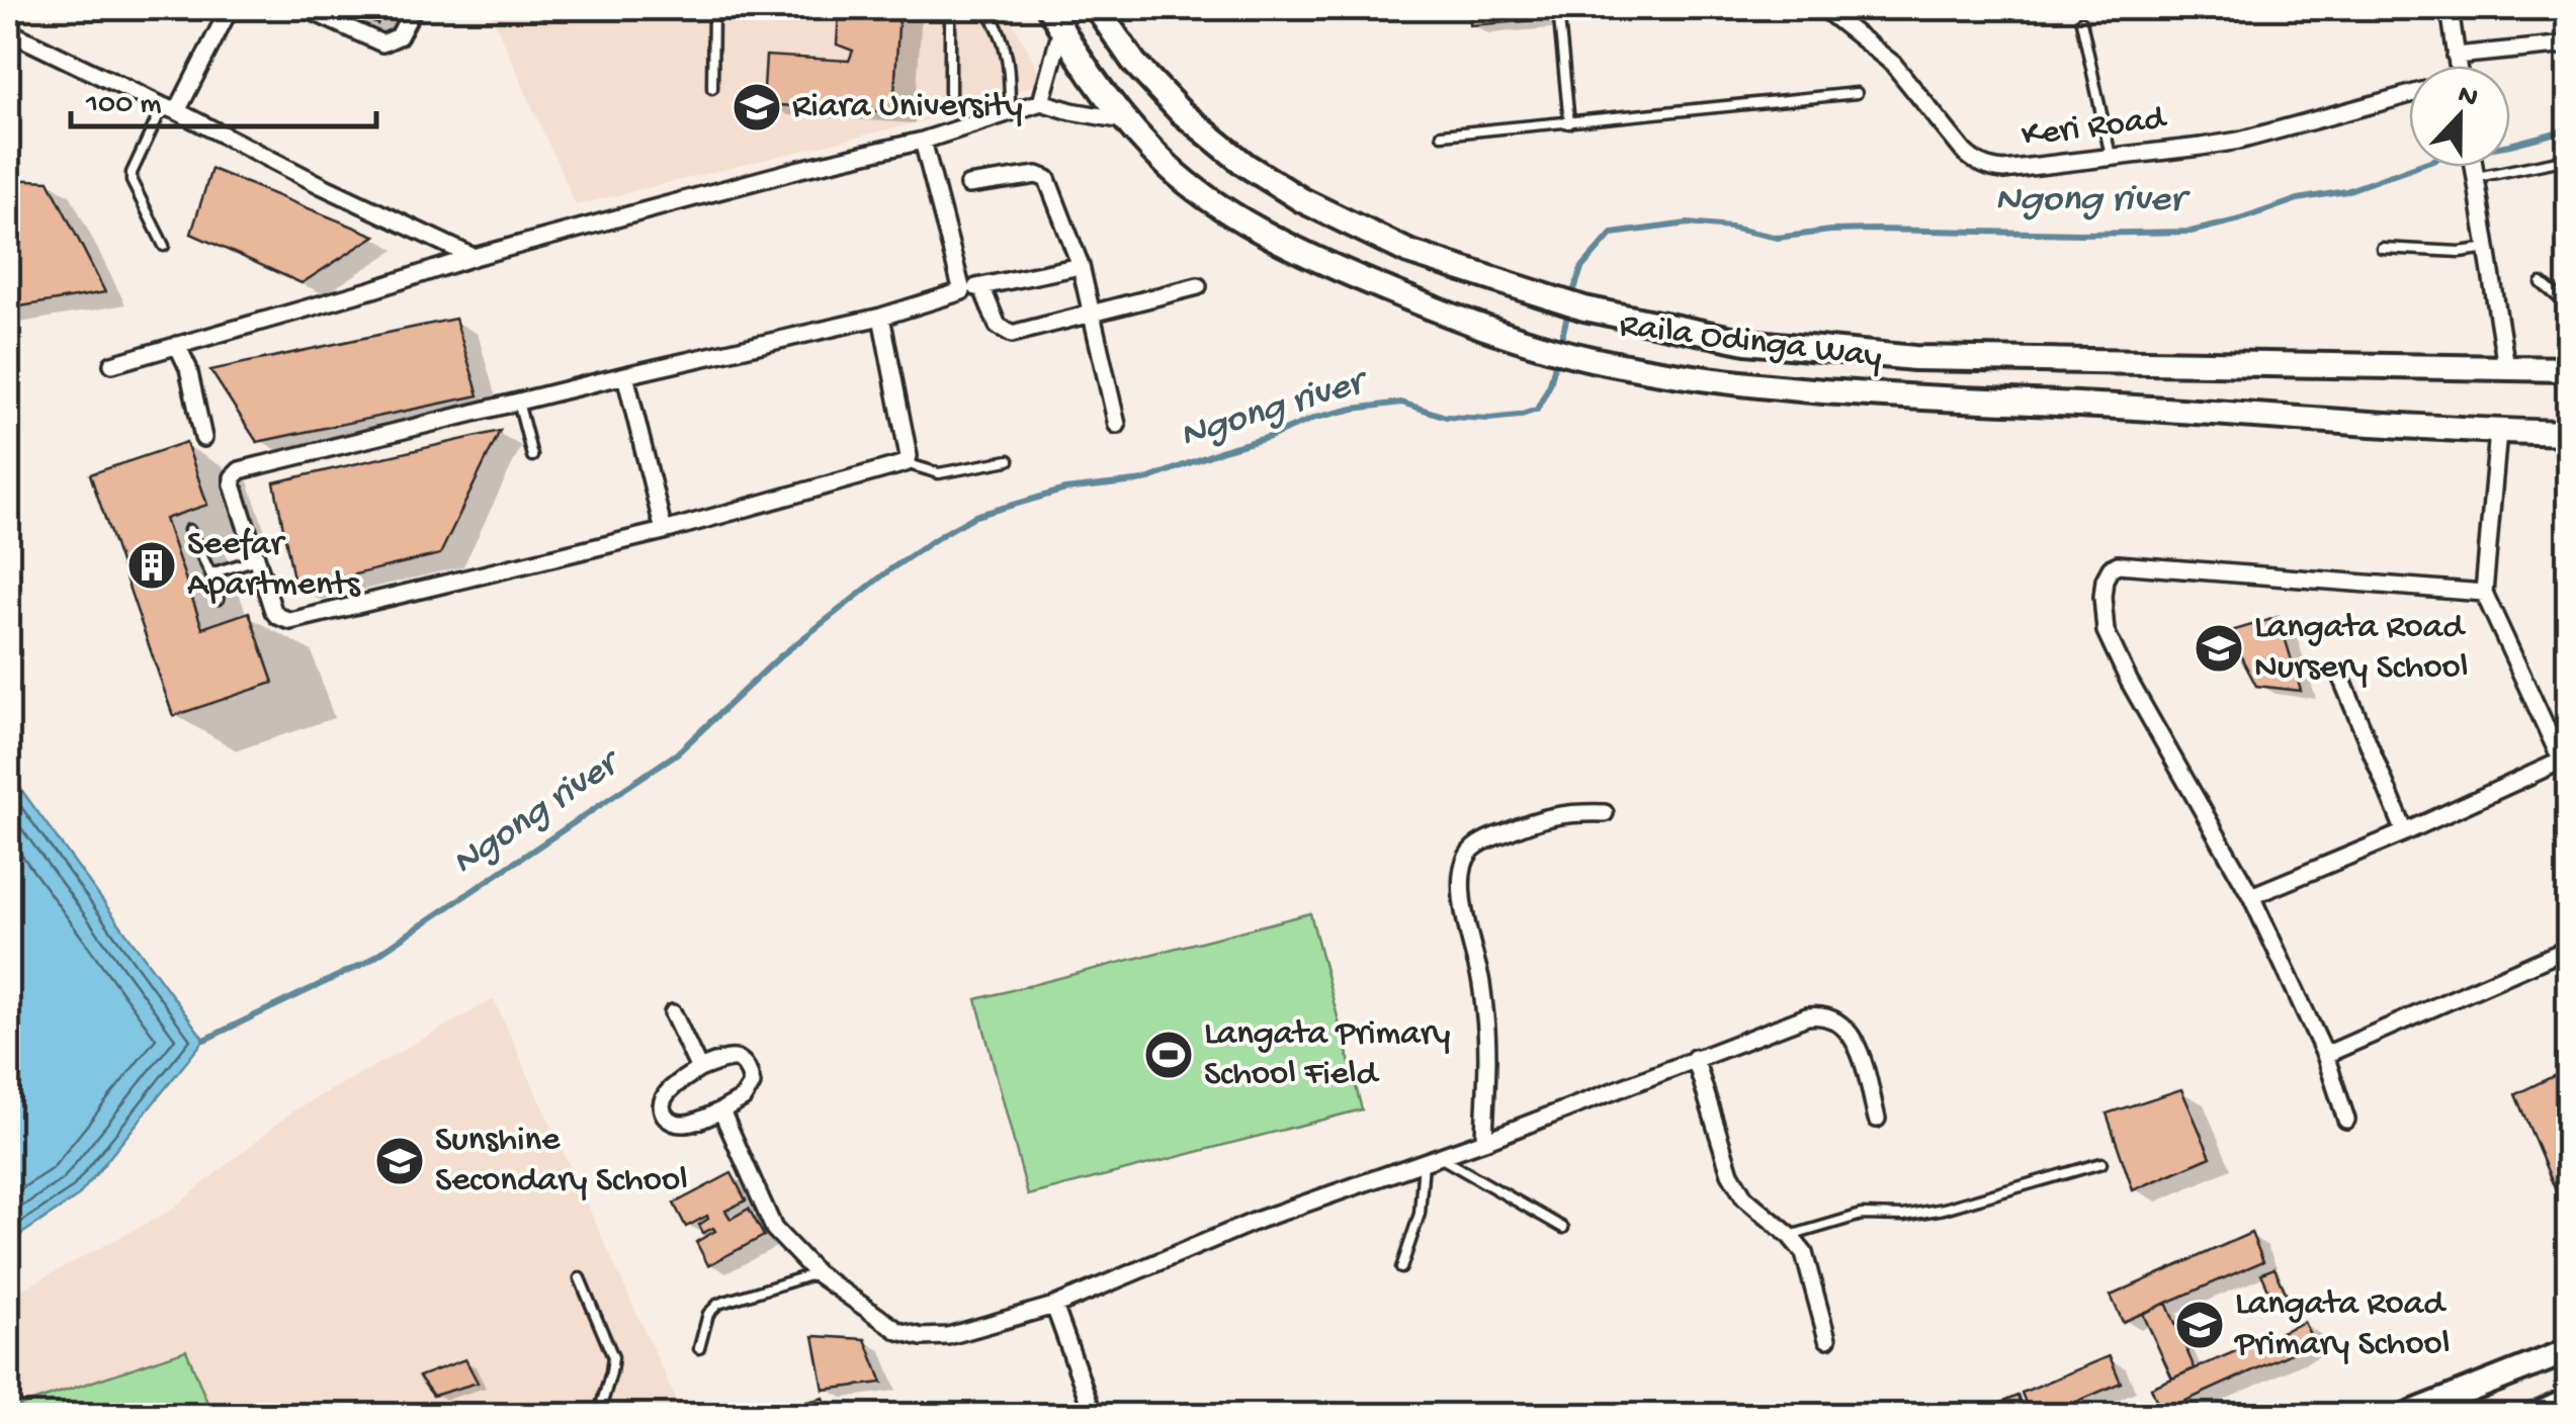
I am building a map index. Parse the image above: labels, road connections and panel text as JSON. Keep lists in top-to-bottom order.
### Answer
{
  "streets": {
    "main road": ["Raila Odinga Way"],
    "street": ["Keri Road"]
  },
  "water": ["Ngong river"],
  "places": {
    "school or university": [
      "Riara University",
      "Langata Road Nursery School",
      "Sunshine Secondary School",
      "Langata Road Primary School"
    ],
    "building": ["Seefar Apartments"],
    "sports": ["Langata Primary School Field"]
  },
  "scale_bar": "100 m",
  "north": "top"
}
